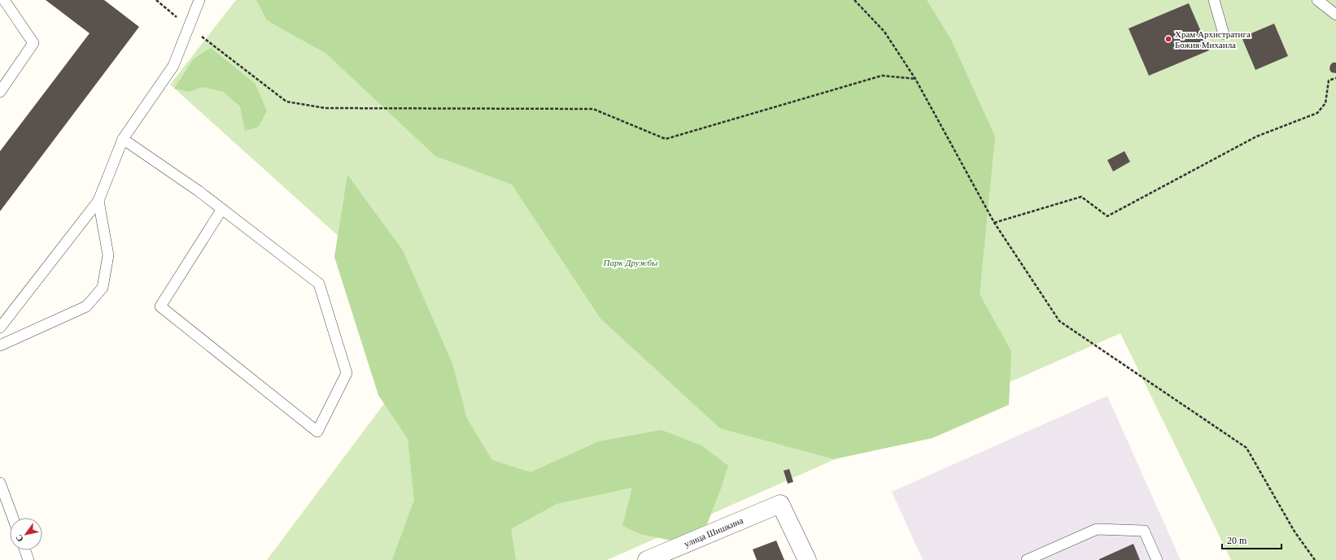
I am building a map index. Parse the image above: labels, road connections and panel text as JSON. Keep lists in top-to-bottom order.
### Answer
{
  "streets": {
    "street": ["улица Шишкина"]
  },
  "parks": ["Парк Дружбы"],
  "places": ["Храм Архистратига Божия Михаила"],
  "scale_bar": "20 m",
  "north": "bottom left"
}
